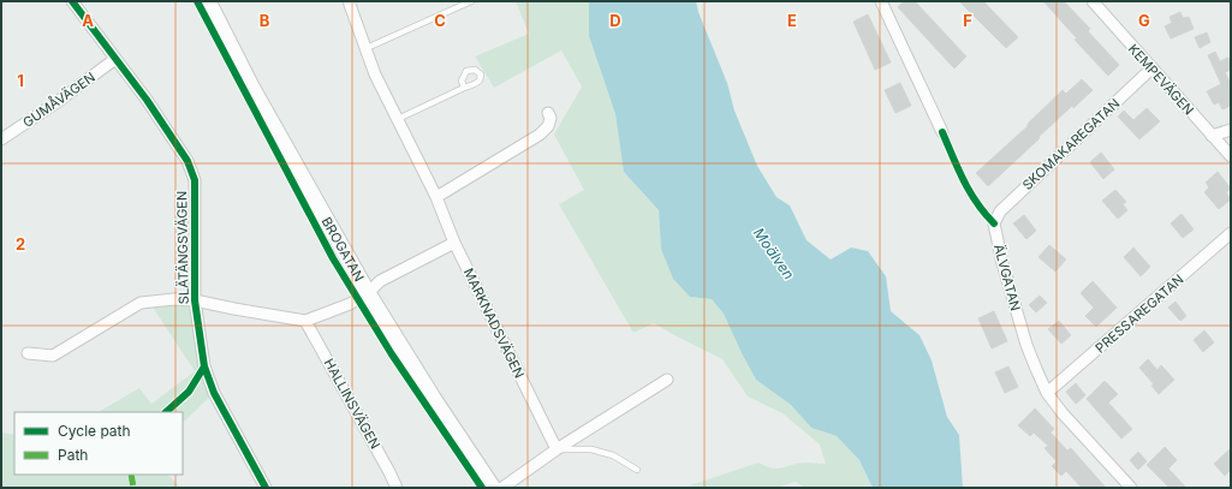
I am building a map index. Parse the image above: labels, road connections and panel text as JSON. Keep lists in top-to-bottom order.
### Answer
{
  "streets": {
    "main road": ["BROGATAN"],
    "street": [
      "KEMPEVÄGEN",
      "GUMÅVÄGEN",
      "SKOMAKAREGATAN",
      "SLÄTÄNGSVÄGEN",
      "ÄLVGATAN",
      "PRESSAREGATAN",
      "MARKNADSVÄGEN",
      "HALLINSVÄGEN"
    ]
  },
  "crossings": [
    ["KEMPEVÄGEN", "SKOMAKAREGATAN"],
    ["GUMÅVÄGEN", "SLÄTÄNGSVÄGEN"],
    ["SKOMAKAREGATAN", "ÄLVGATAN"],
    ["ÄLVGATAN", "PRESSAREGATAN"]
  ],
  "water": ["Moälven"],
  "legend": ["Cycle path", "Path"],
  "grid": {
    "columns": [
      "A",
      "B",
      "C",
      "D",
      "E",
      "F",
      "G"
    ],
    "rows": ["1", "2"]
  }
}
